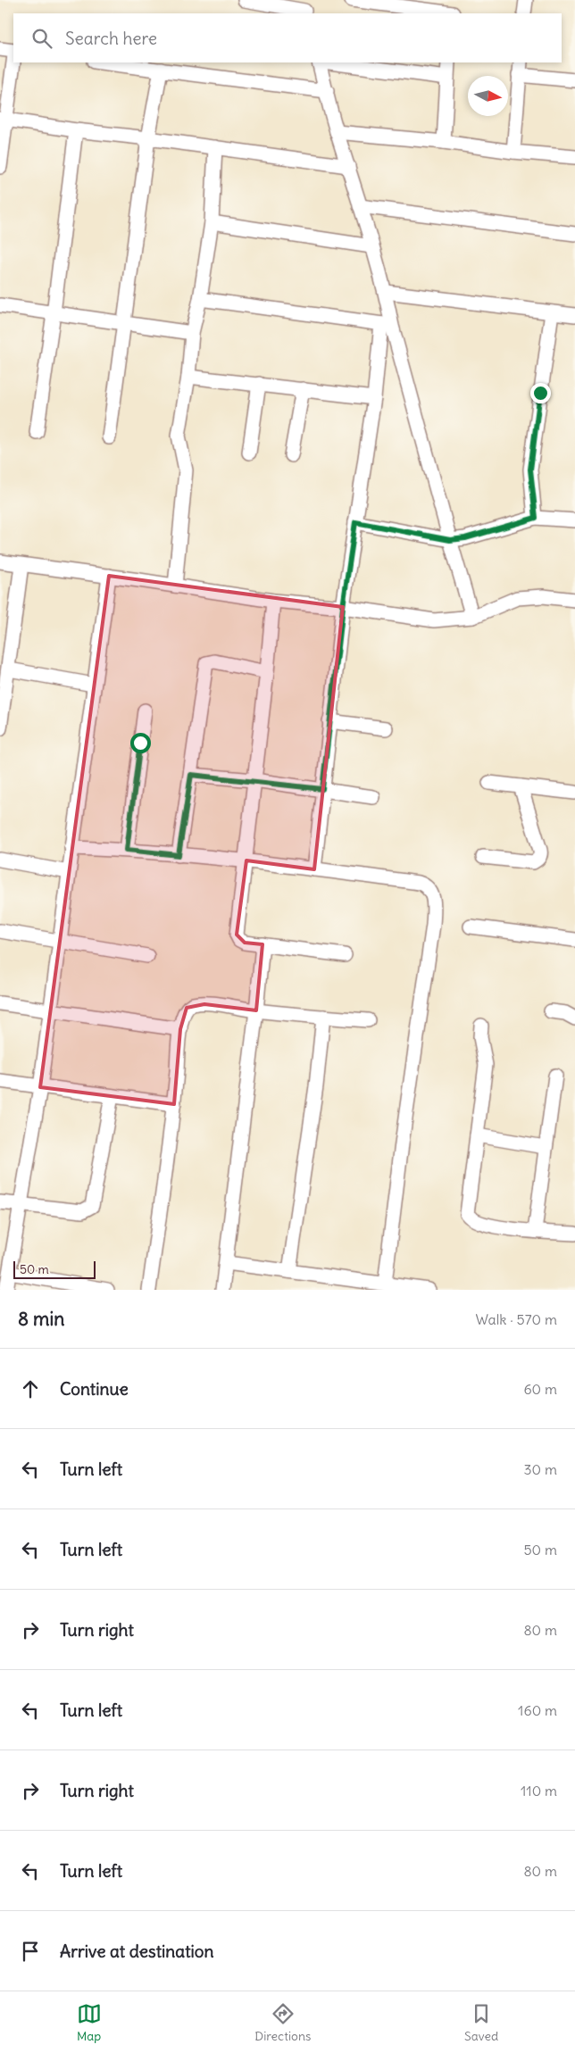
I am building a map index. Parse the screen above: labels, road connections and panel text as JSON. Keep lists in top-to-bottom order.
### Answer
{
  "scale_bar": "50 m",
  "north": "right",
  "page": {
    "search": "Search here",
    "scale": "50 m",
    "heading": ["8 min", "Walk · 570 m"],
    "list": [
      ["Continue", "60 m"],
      ["Turn left", "30 m"],
      ["Turn left", "50 m"],
      ["Turn right", "80 m"],
      ["Turn left", "160 m"],
      ["Turn right", "110 m"],
      ["Turn left", "80 m"],
      "Arrive at destination"
    ],
    "nav": ["Map", "Directions", "Saved"]
  }
}
